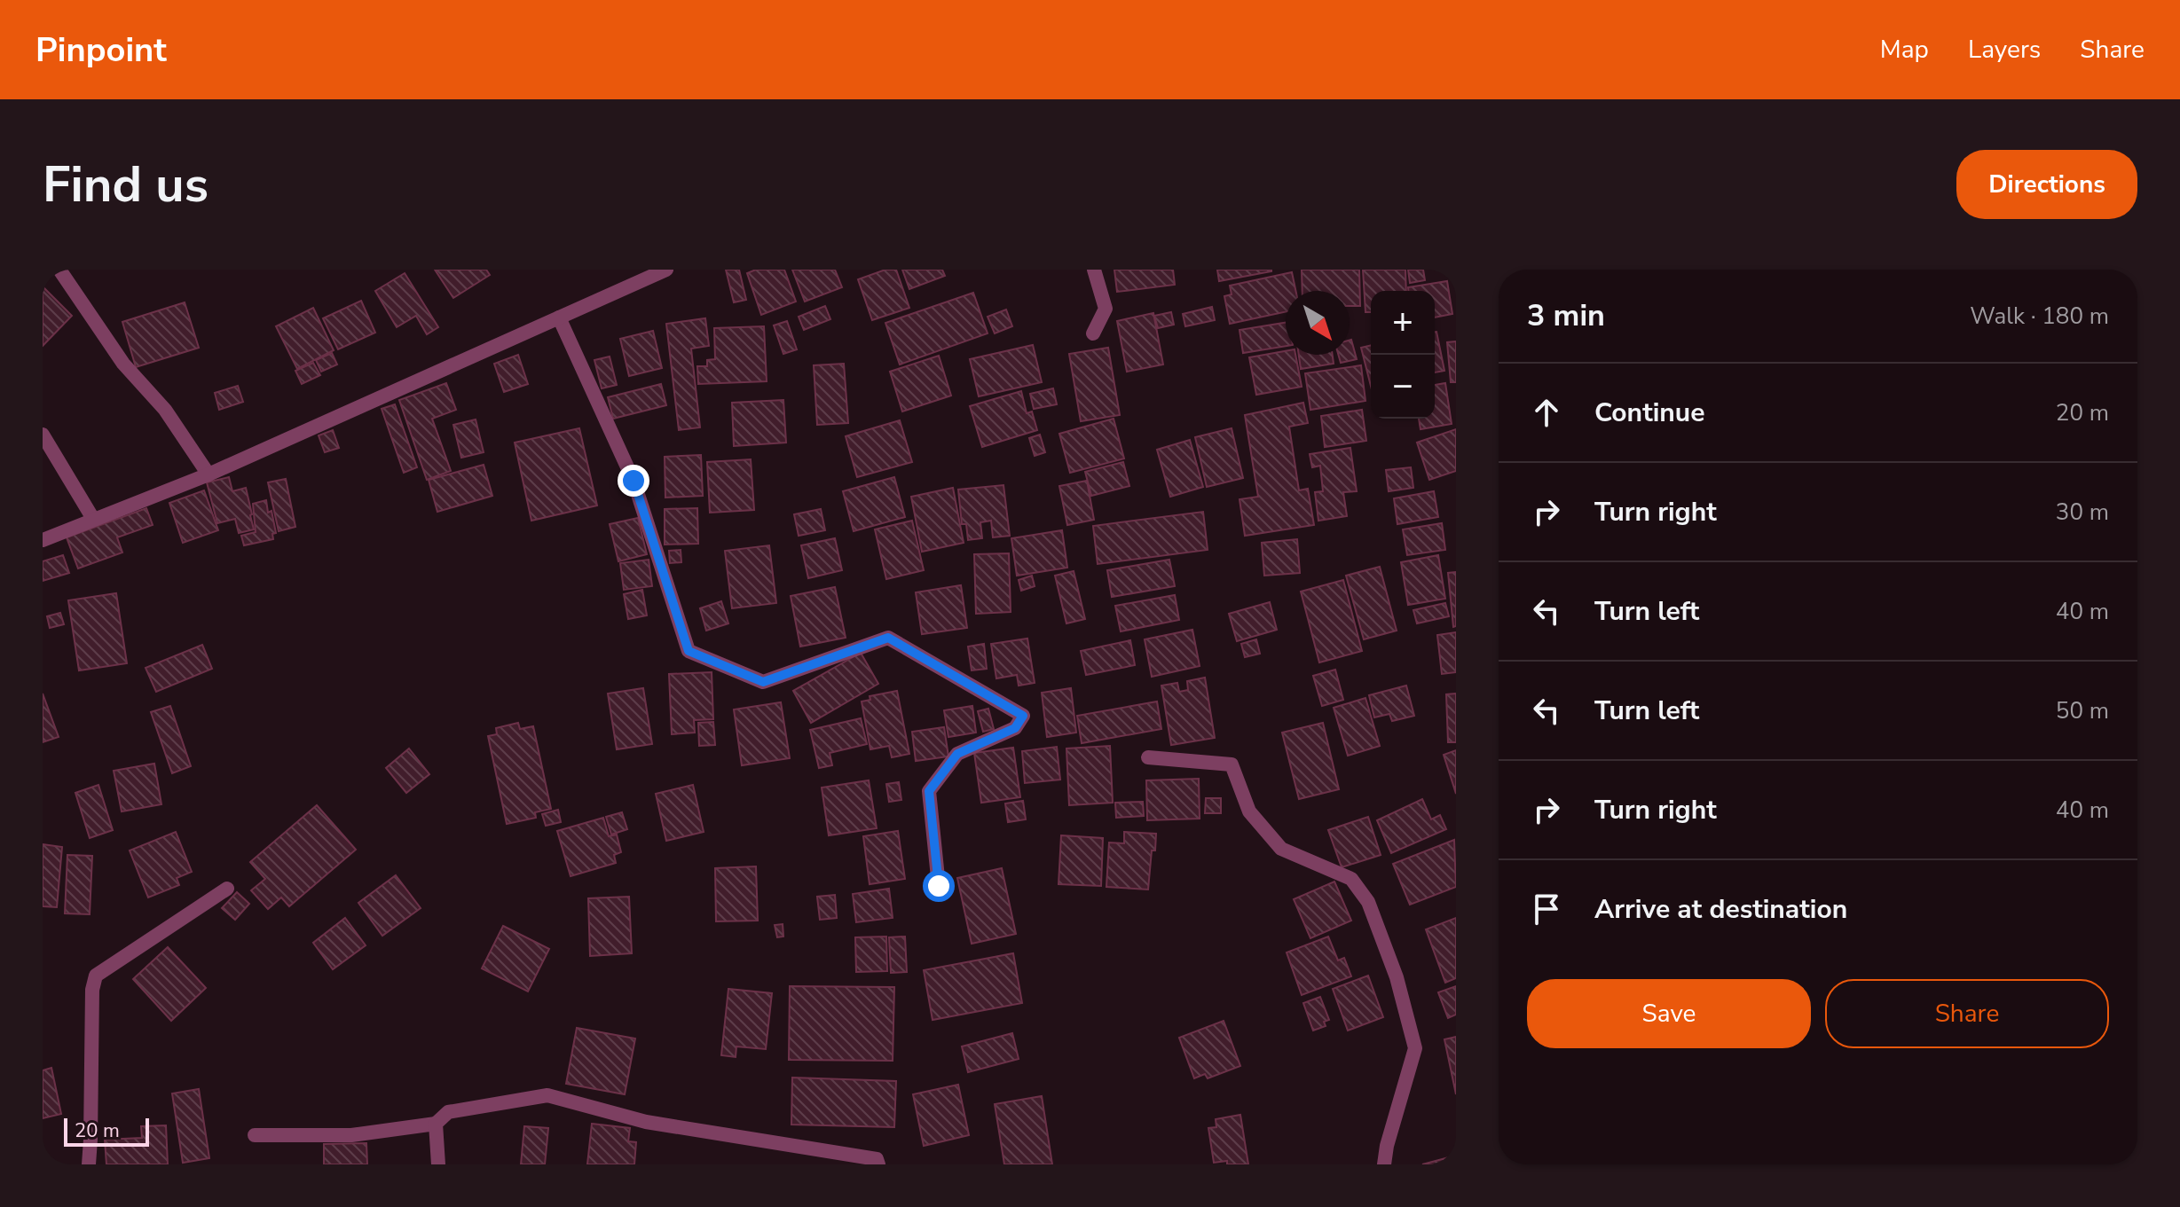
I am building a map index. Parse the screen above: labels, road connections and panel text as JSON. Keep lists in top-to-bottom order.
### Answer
{
  "scale_bar": "20 m",
  "north": "bottom right",
  "page": {
    "header": "Pinpoint",
    "nav": ["Map", "Layers", "Share"],
    "buttons": [
      "Directions",
      ["Save", "Share"]
    ],
    "title": "Find us",
    "heading": ["3 min", "Walk · 180 m"],
    "map_buttons": ["+", "−"],
    "list": [
      ["Continue", "20 m"],
      ["Turn right", "30 m"],
      ["Turn left", "40 m"],
      ["Turn left", "50 m"],
      ["Turn right", "40 m"],
      "Arrive at destination"
    ],
    "scale": "20 m"
  }
}
